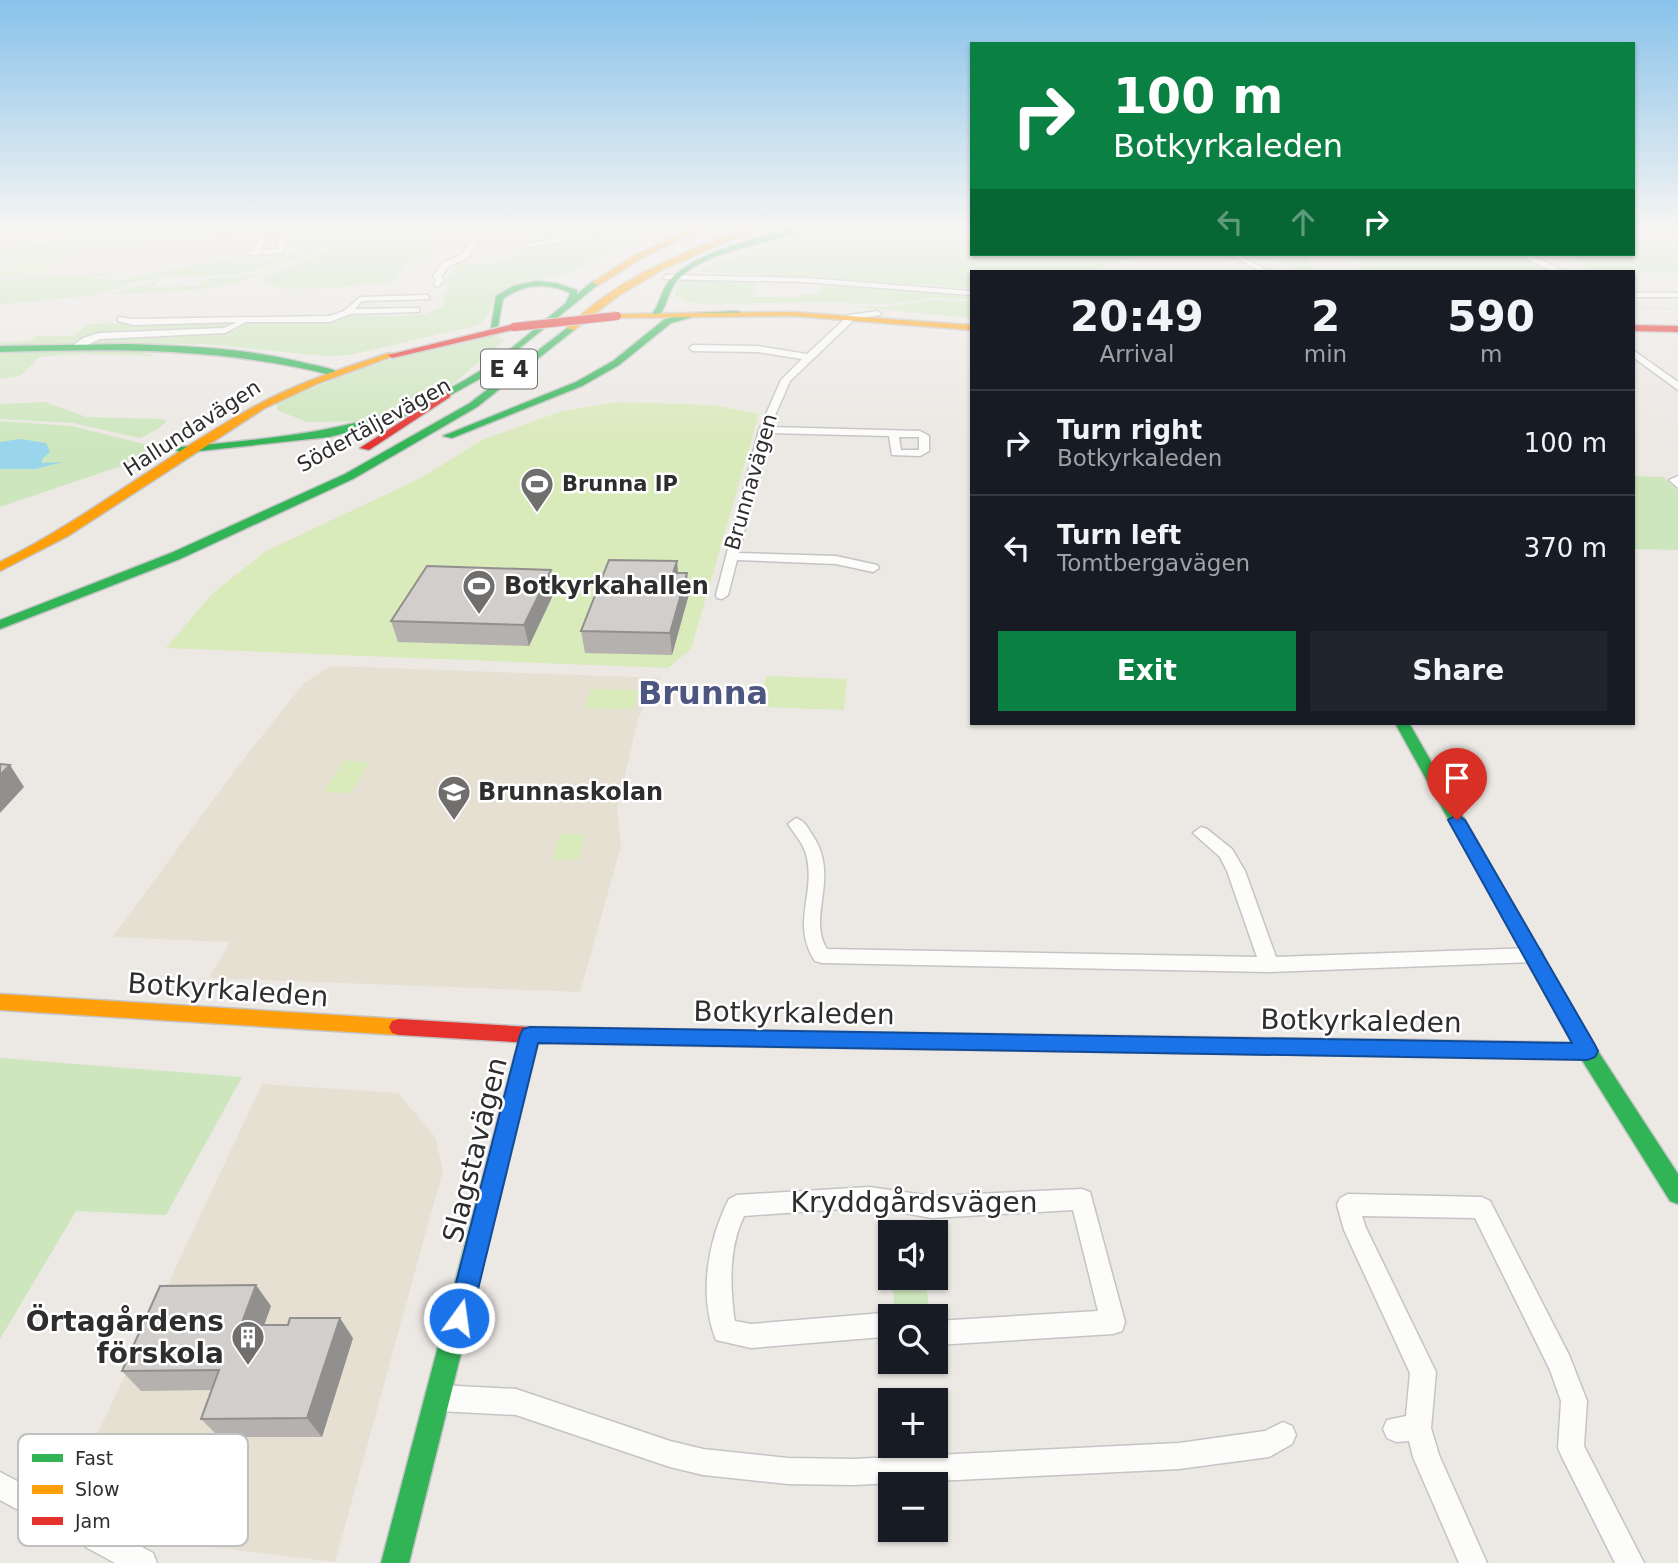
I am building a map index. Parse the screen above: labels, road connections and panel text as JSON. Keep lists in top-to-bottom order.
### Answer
{
  "streets": {
    "main road": [
      "E 4",
      "Södertäljevägen",
      "Hallundavägen",
      "Botkyrkaleden",
      "Slagstavägen"
    ],
    "street": ["Brunnavägen", "Kryddgårdsvägen"]
  },
  "crossings": [
    ["E 4", "Södertäljevägen"],
    ["Hallundavägen", "Brunnavägen"],
    ["Botkyrkaleden", "Slagstavägen"]
  ],
  "districts": ["Brunna"],
  "places": {
    "sports": ["Brunna IP", "Botkyrkahallen"],
    "school or university": ["Brunnaskolan"],
    "building": ["Örtagårdens förskola"]
  },
  "legend": ["Fast", "Slow", "Jam"],
  "page": {
    "turn": ["100 m", "Botkyrkaleden"],
    "eta": [
      "20:49",
      "Arrival",
      "2",
      "min",
      "590",
      "m"
    ],
    "list": [
      {
        "name": "Turn right",
        "note": "Botkyrkaleden",
        "value": "100 m"
      },
      {
        "name": "Turn left",
        "note": "Tomtbergavägen",
        "value": "370 m"
      }
    ],
    "buttons": ["Exit", "Share"],
    "map_buttons": ["+", "−"]
  }
}
